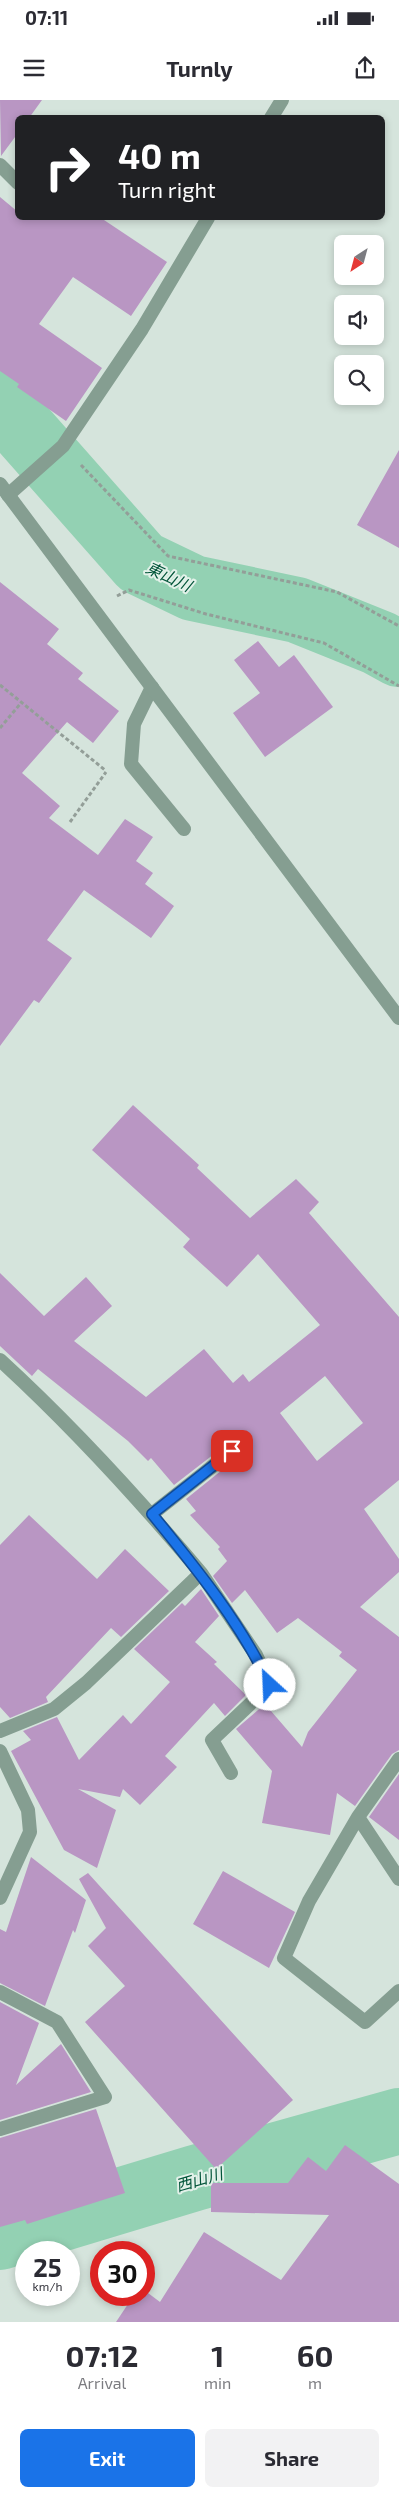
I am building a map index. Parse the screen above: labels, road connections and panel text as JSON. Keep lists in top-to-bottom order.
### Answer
{
  "water": ["東山川", "西山川"],
  "north": "bottom left",
  "page": {
    "status": "07:11",
    "header": "Turnly",
    "turn": ["40 m", "Turn right"],
    "speed": "25 km/h",
    "limit": "30",
    "eta": [
      "07:12",
      "Arrival",
      "1",
      "min",
      "60",
      "m"
    ],
    "buttons": ["Exit", "Share"]
  }
}
